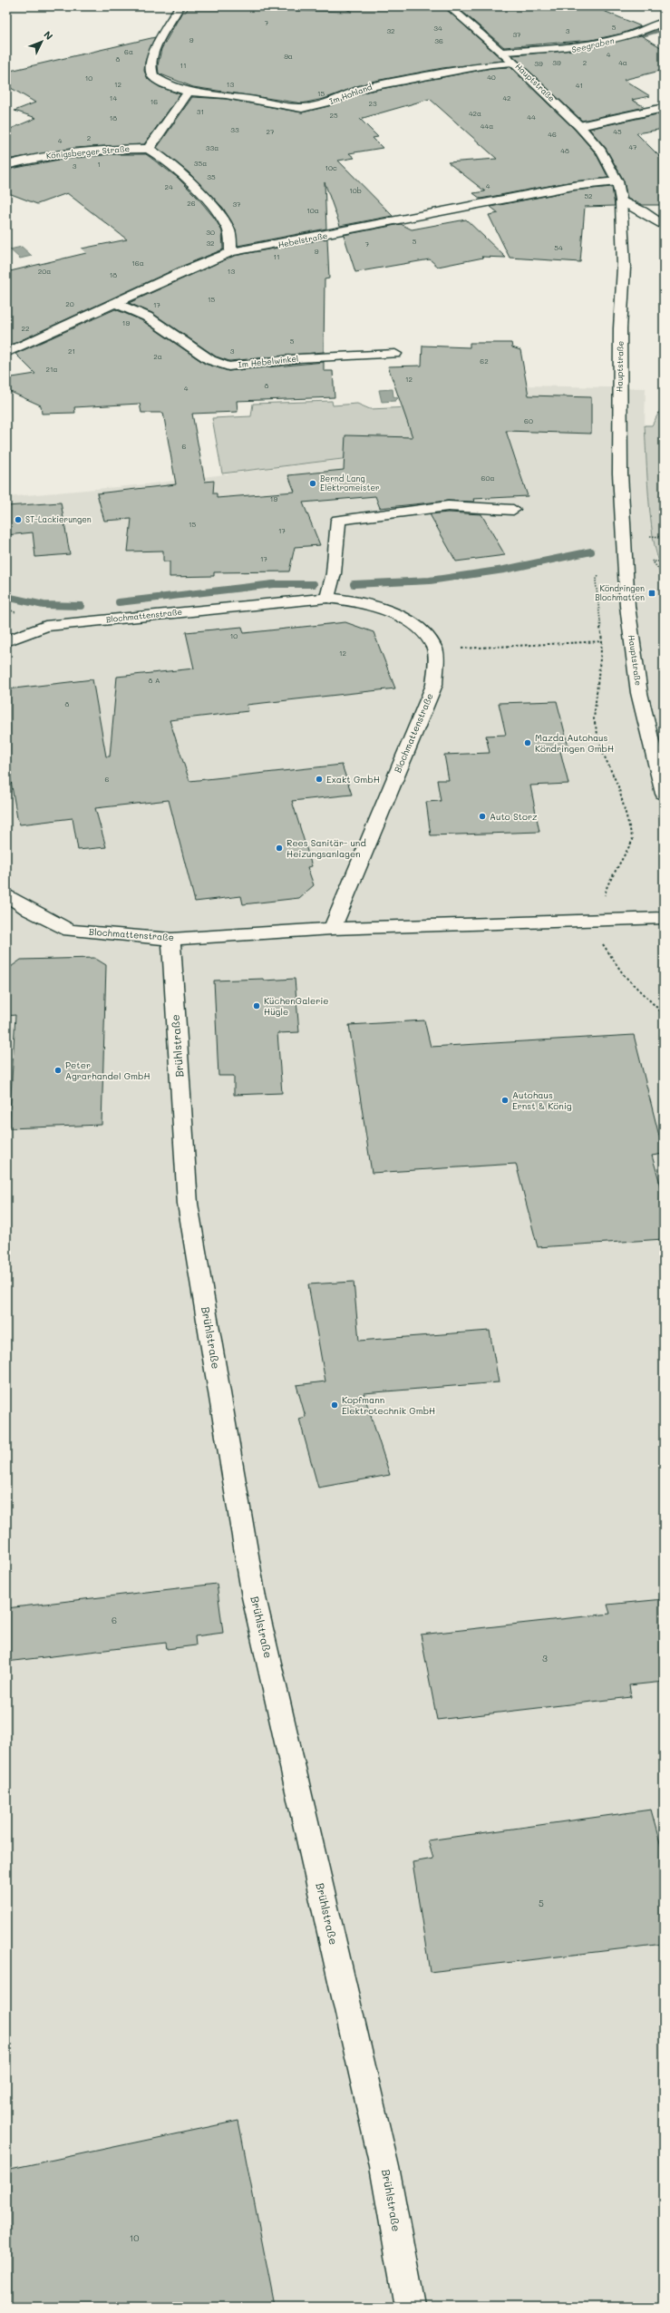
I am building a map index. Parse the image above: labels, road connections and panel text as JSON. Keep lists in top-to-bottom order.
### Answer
{
  "streets": {
    "street": [
      "Hauptstraße",
      "Im Hohland",
      "Königsberger Straße",
      "Hebelstraße",
      "Im Hebelwinkel",
      "Blochmattenstraße",
      "Brühlstraße"
    ]
  },
  "crossings": [
    ["Hauptstraße", "Im Hohland"],
    ["Hauptstraße", "Hebelstraße"],
    ["Hebelstraße", "Im Hebelwinkel"],
    ["Blochmattenstraße", "Brühlstraße"]
  ],
  "water": ["Seegraben"],
  "places": {
    "other": [
      "Bernd Lang Elektromeister",
      "ST-Lackierungen",
      "Mazda Autohaus Köndringen GmbH",
      "Exakt GmbH",
      "Auto Storz",
      "Rees Sanitär- und Heizungsanlagen",
      "KüchenGalerie Hügle",
      "Peter Agrarhandel GmbH",
      "Autohaus Ernst & König",
      "Kopfmann Elektrotechnik GmbH"
    ],
    "transit": ["Köndringen Blochmatten"]
  },
  "house_numbers": [
    "7",
    "5",
    "34",
    "32",
    "3",
    "37",
    "9",
    "36",
    "6a",
    "4",
    "9a",
    "8",
    "39",
    "2",
    "4a",
    "39",
    "11",
    "40",
    "10",
    "12",
    "13",
    "41",
    "15",
    "14",
    "42",
    "16",
    "23",
    "31",
    "42a",
    "25",
    "44",
    "18",
    "44a",
    "33",
    "27",
    "45",
    "46",
    "2",
    "4",
    "47",
    "33a",
    "48",
    "35a",
    "1",
    "3",
    "10c",
    "35",
    "4",
    "24",
    "10b",
    "52",
    "26",
    "37",
    "10a",
    "30",
    "5",
    "32",
    "7",
    "54",
    "9",
    "11",
    "16a",
    "20a",
    "13",
    "18",
    "15",
    "20",
    "17",
    "19",
    "22",
    "5",
    "21",
    "3",
    "2a",
    "62",
    "21a",
    "12",
    "8",
    "4",
    "60",
    "6",
    "60a",
    "19",
    "15",
    "17",
    "17",
    "10",
    "12",
    "8 A",
    "8",
    "6",
    "6",
    "3",
    "5",
    "10"
  ],
  "north": "top right"
}
